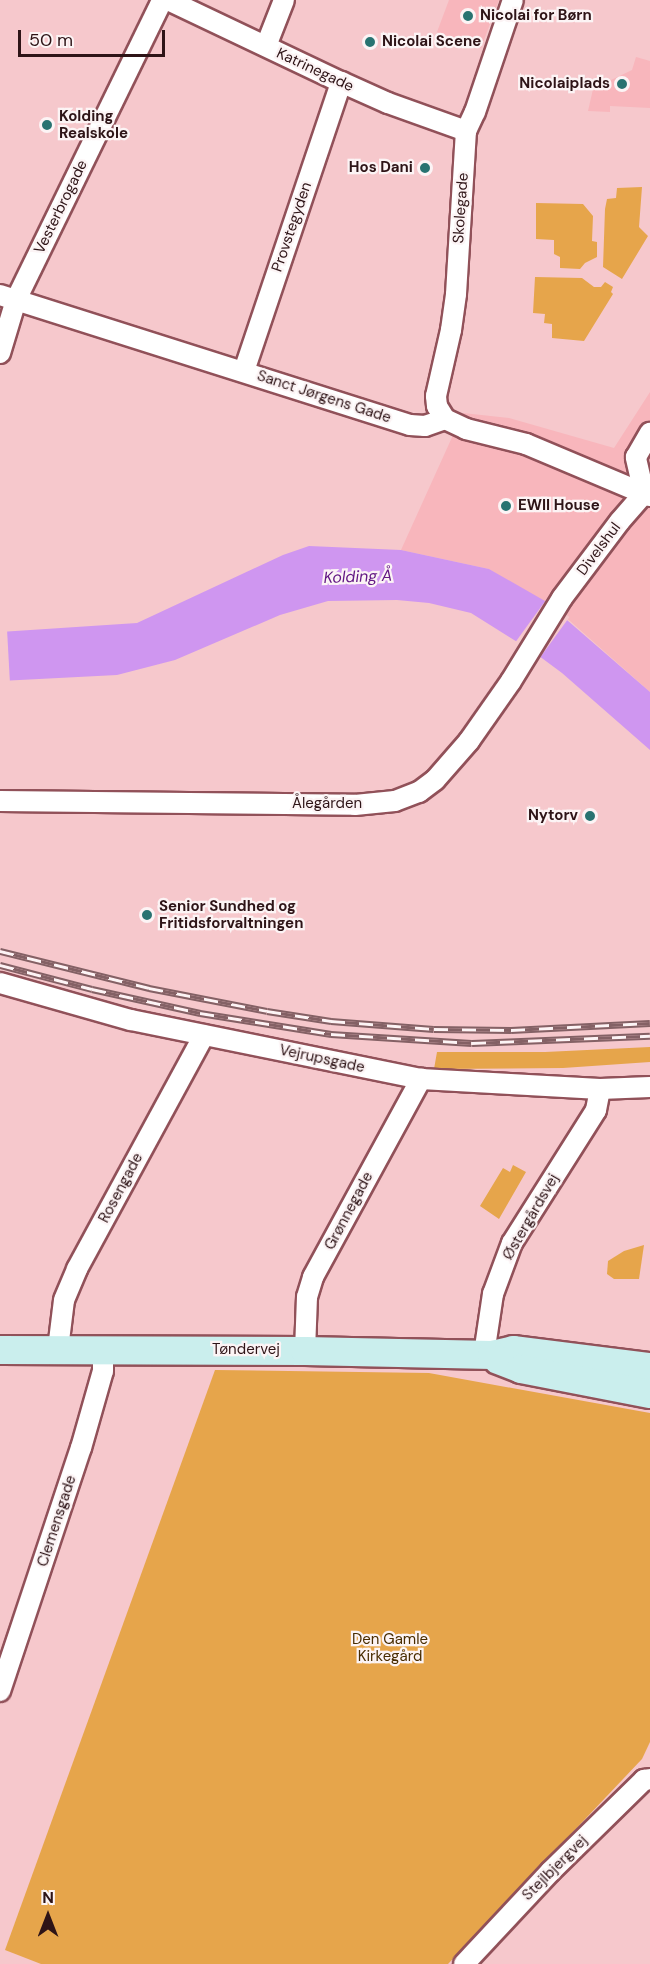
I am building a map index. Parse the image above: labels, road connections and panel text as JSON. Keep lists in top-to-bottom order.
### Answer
{
  "streets": {
    "main road": ["Tøndervej"],
    "street": [
      "Katrinegade",
      "Vesterbrogade",
      "Skolegade",
      "Provstegyden",
      "Sanct Jørgens Gade",
      "Divelshul",
      "Ålegården",
      "Vejrupsgade",
      "Rosengade",
      "Grønnegade",
      "Østergårdsvej",
      "Clemensgade",
      "Stejlbjergvej"
    ]
  },
  "crossings": [
    ["Katrinegade", "Skolegade"],
    ["Katrinegade", "Provstegyden"],
    ["Vesterbrogade", "Sanct Jørgens Gade"],
    ["Skolegade", "Sanct Jørgens Gade"],
    ["Provstegyden", "Sanct Jørgens Gade"],
    ["Divelshul", "Ålegården"],
    ["Vejrupsgade", "Rosengade"],
    ["Vejrupsgade", "Grønnegade"],
    ["Vejrupsgade", "Østergårdsvej"],
    ["Rosengade", "Tøndervej"],
    ["Grønnegade", "Tøndervej"],
    ["Østergårdsvej", "Tøndervej"],
    ["Tøndervej", "Clemensgade"]
  ],
  "water": ["Kolding Å"],
  "parks": ["Den Gamle Kirkegård"],
  "places": [
    "Nicolai for Børn",
    "Nicolai Scene",
    "Nicolaiplads",
    "Kolding Realskole",
    "Hos Dani",
    "EWII House",
    "Nytorv",
    "Senior Sundhed og Fritidsforvaltningen"
  ],
  "scale_bar": "50 m",
  "north": "top"
}
